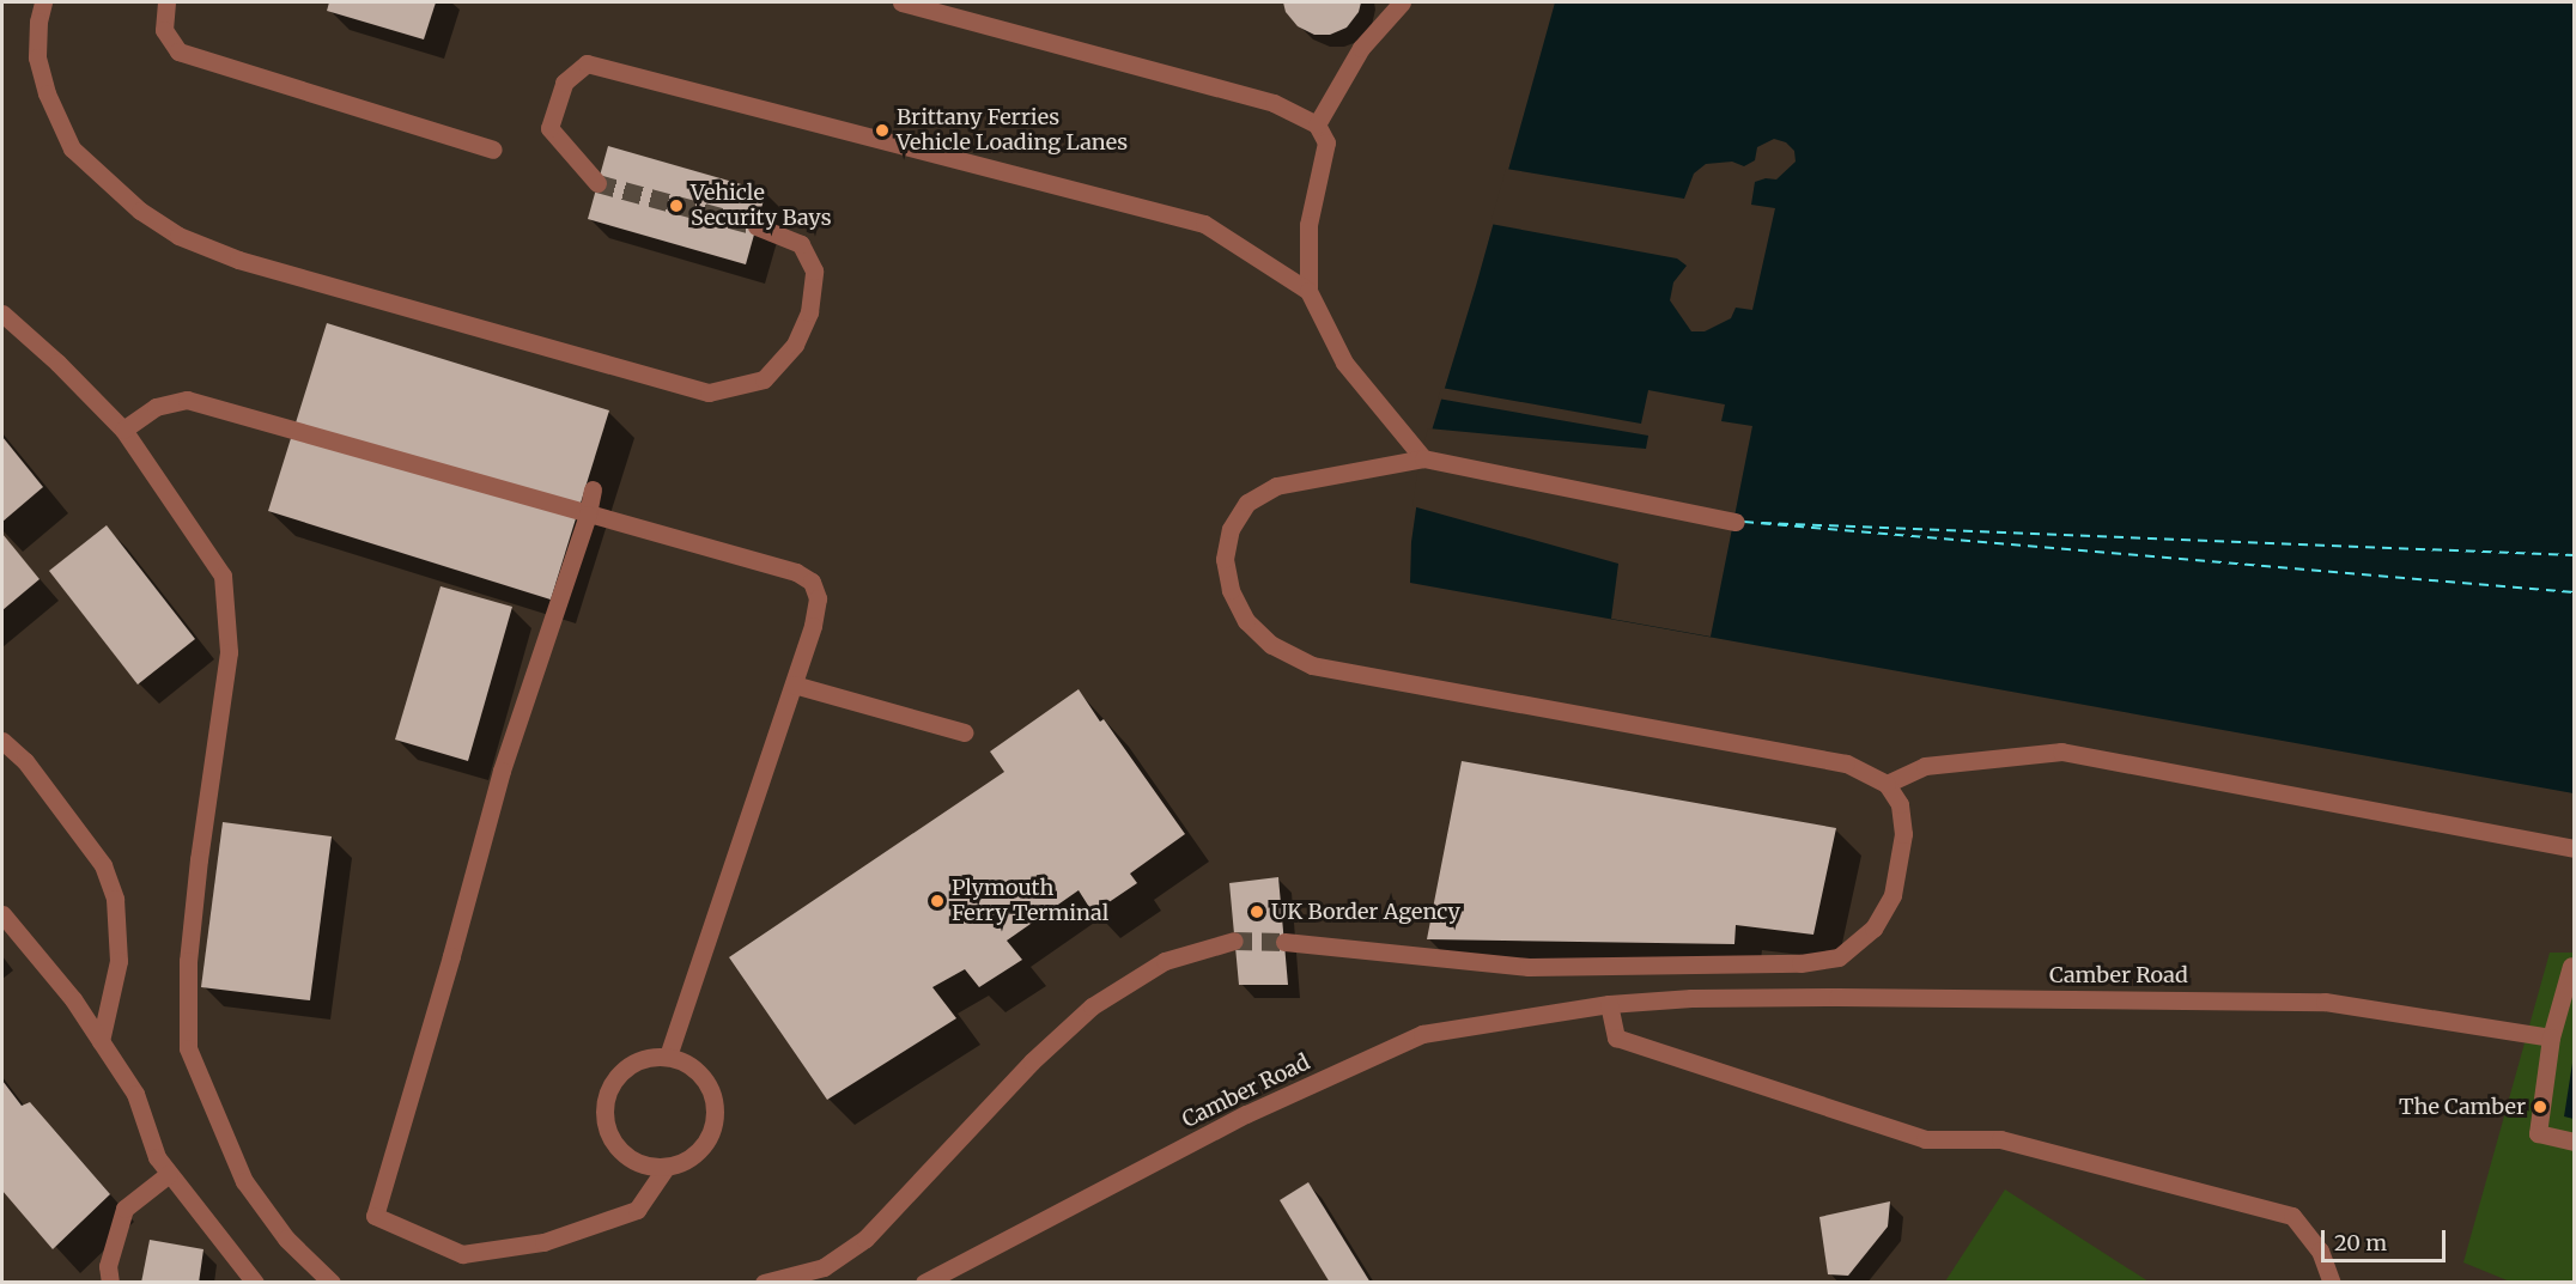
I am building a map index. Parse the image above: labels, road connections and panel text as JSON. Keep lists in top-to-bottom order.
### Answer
{
  "streets": {
    "street": ["Camber Road"]
  },
  "places": [
    "Brittany Ferries Vehicle Loading Lanes",
    "Vehicle Security Bays",
    "Plymouth Ferry Terminal",
    "UK Border Agency",
    "The Camber"
  ],
  "scale_bar": "20 m"
}
